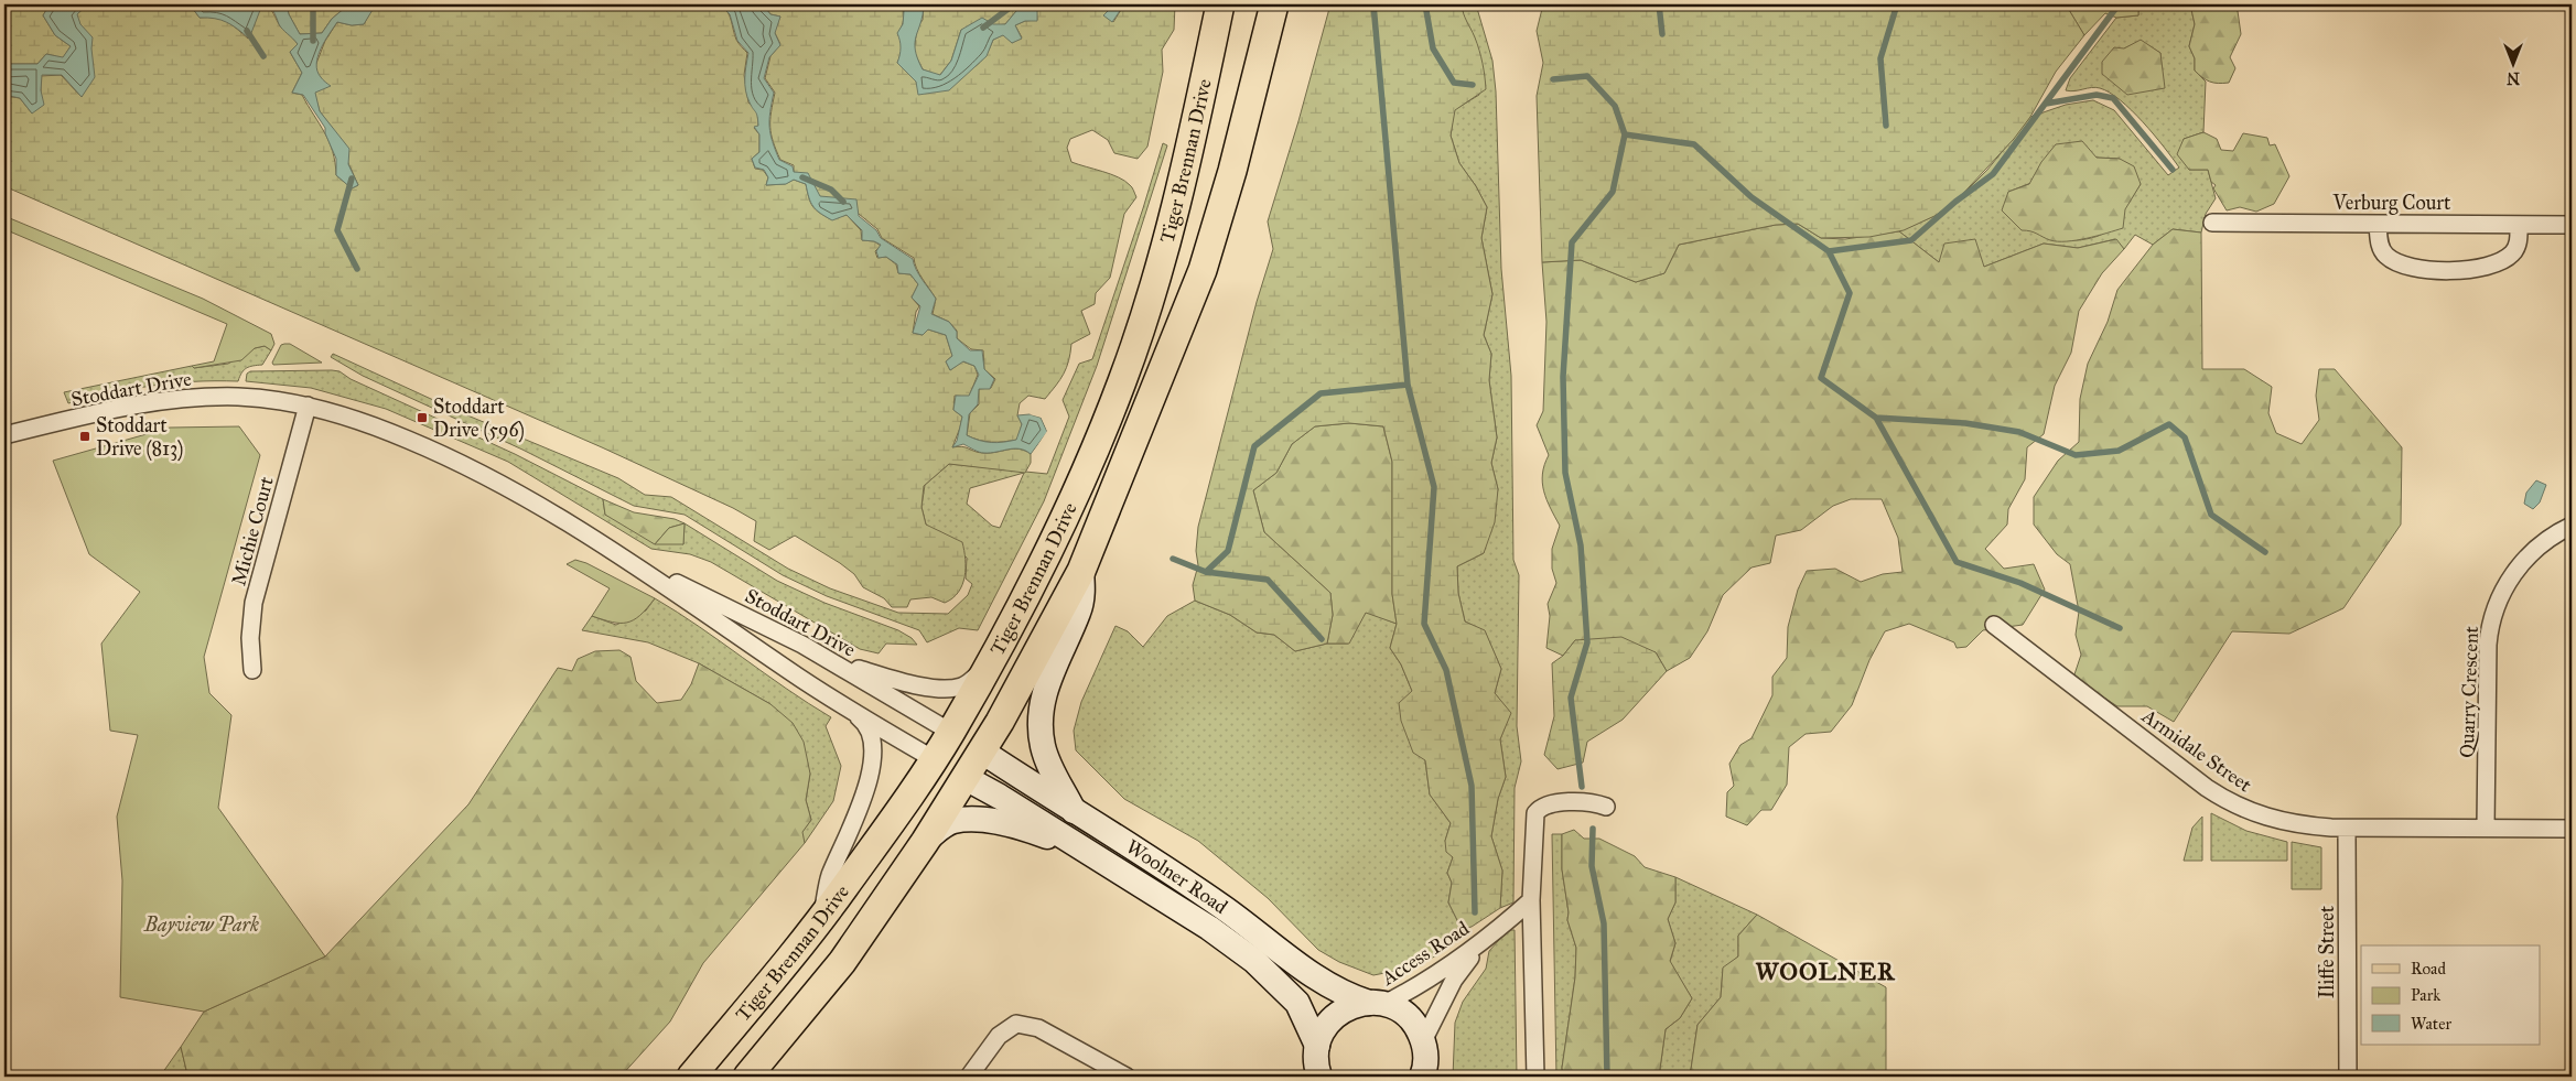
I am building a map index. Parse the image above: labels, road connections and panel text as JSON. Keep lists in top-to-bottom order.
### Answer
{
  "streets": {
    "main road": ["Tiger Brennan Drive", "Woolner Road"],
    "street": [
      "Verburg Court",
      "Stoddart Drive",
      "Michie Court",
      "Quarry Crescent",
      "Armidale Street",
      "Iliffe Street",
      "Access Road"
    ]
  },
  "crossings": [
    ["Tiger Brennan Drive", "Stoddart Drive"],
    ["Tiger Brennan Drive", "Woolner Road"],
    ["Stoddart Drive", "Michie Court"],
    ["Quarry Crescent", "Armidale Street"],
    ["Armidale Street", "Iliffe Street"],
    ["Woolner Road", "Access Road"]
  ],
  "districts": ["WOOLNER"],
  "parks": ["Bayview Park"],
  "places": {
    "transit": ["Stoddart Drive (596)", "Stoddart Drive (813)"]
  },
  "legend": ["Road", "Park", "Water"],
  "north": "bottom"
}
